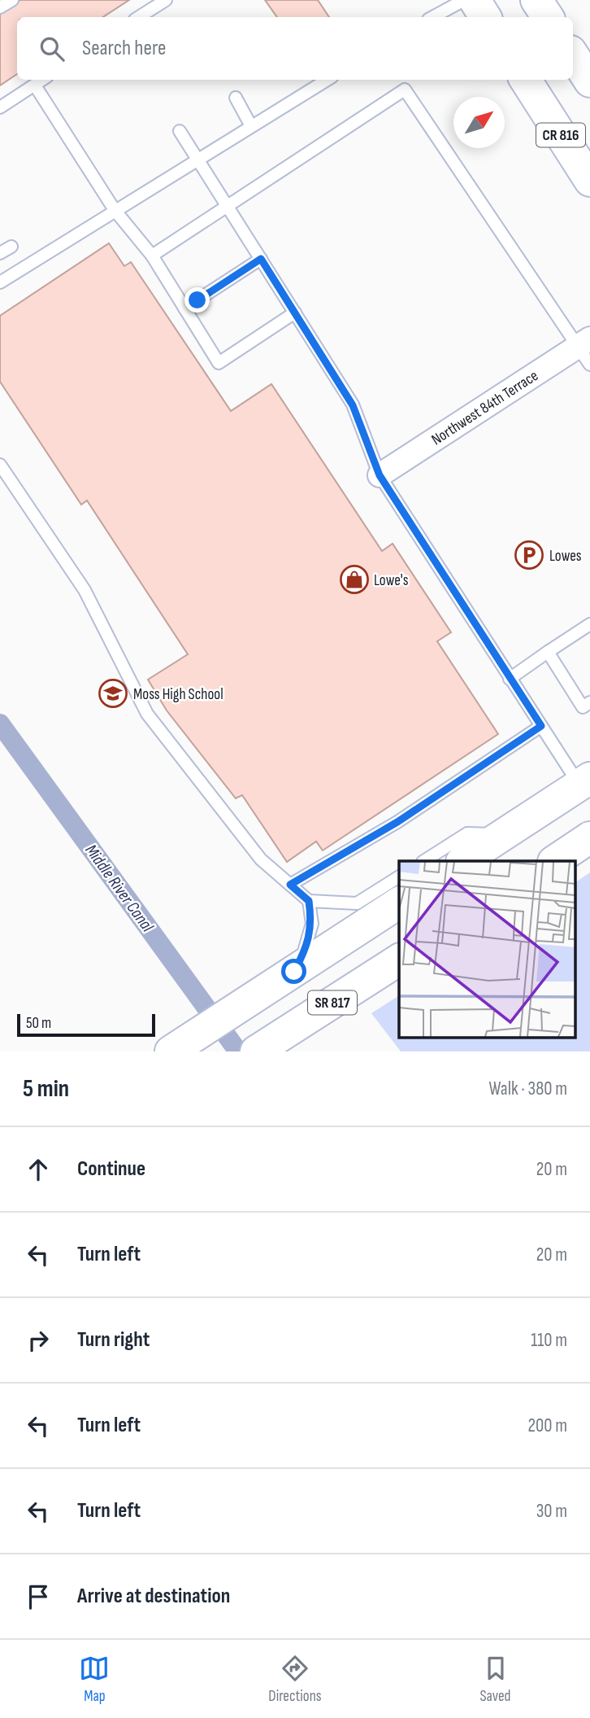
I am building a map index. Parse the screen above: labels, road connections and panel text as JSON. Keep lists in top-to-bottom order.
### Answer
{
  "streets": {
    "main road": ["CR 816", "SR 817"],
    "street": ["Northwest 84th Terrace"]
  },
  "water": ["Middle River Canal"],
  "places": {
    "parking": ["Lowes"],
    "shop": ["Lowe's"],
    "school or university": ["Moss High School"]
  },
  "scale_bar": "50 m",
  "north": "top right",
  "page": {
    "search": "Search here",
    "scale": "50 m",
    "heading": ["5 min", "Walk · 380 m"],
    "list": [
      ["Continue", "20 m"],
      ["Turn left", "20 m"],
      ["Turn right", "110 m"],
      ["Turn left", "200 m"],
      ["Turn left", "30 m"],
      "Arrive at destination"
    ],
    "nav": ["Map", "Directions", "Saved"]
  }
}
